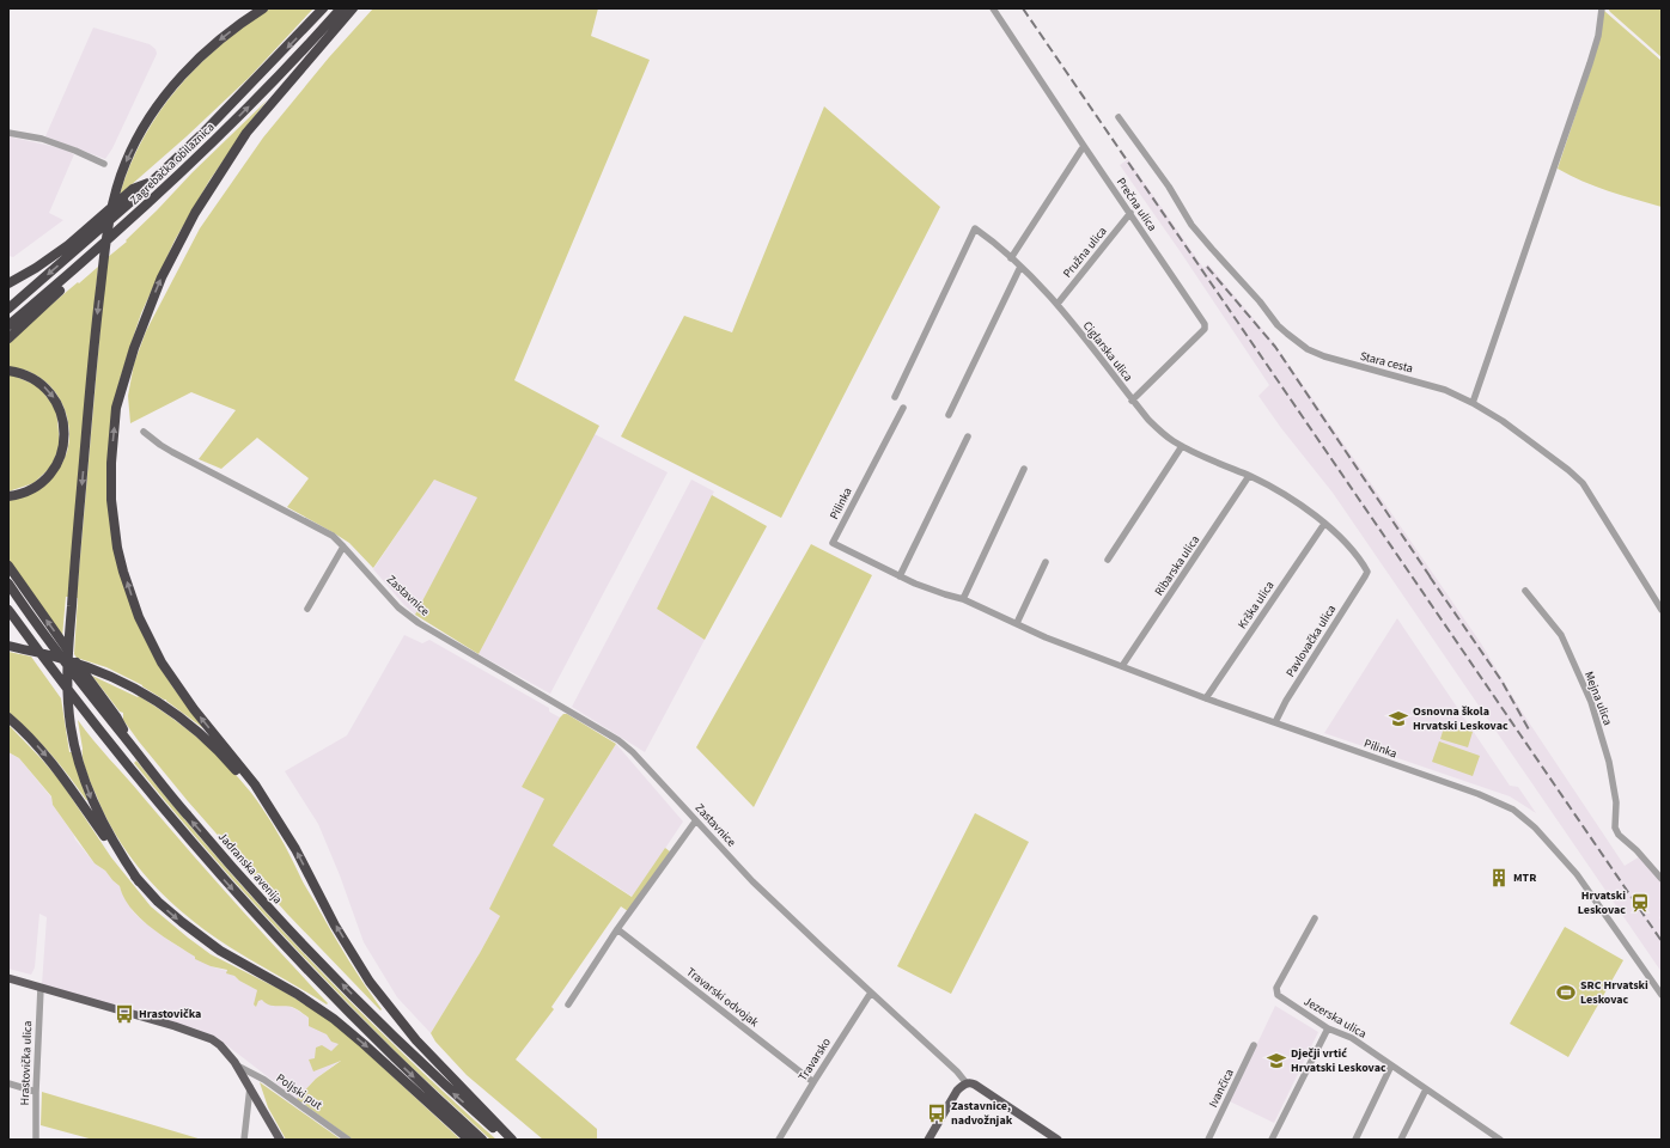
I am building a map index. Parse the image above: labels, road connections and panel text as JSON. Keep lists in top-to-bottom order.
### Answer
{
  "streets": {
    "highway": ["Zagrebačka obilaznica", "Jadranska avenija"],
    "main road": ["Zastavnice"],
    "street": [
      "Prečna ulica",
      "Pružna ulica",
      "Ciglarska ulica",
      "Stara cesta",
      "Pilinka",
      "Ribarska ulica",
      "Krška ulica",
      "Pavlovačka ulica",
      "Mejna ulica",
      "Travarski odvojak",
      "Jezerska ulica",
      "Travarsko",
      "Hrastovička ulica",
      "Ivančica",
      "Poljski put"
    ]
  },
  "crossings": [
    ["Prečna ulica", "Pružna ulica"],
    ["Prečna ulica", "Ciglarska ulica"],
    ["Pružna ulica", "Ciglarska ulica"],
    ["Ciglarska ulica", "Ribarska ulica"],
    ["Ciglarska ulica", "Krška ulica"],
    ["Ciglarska ulica", "Pavlovačka ulica"],
    ["Pilinka", "Ribarska ulica"],
    ["Pilinka", "Krška ulica"],
    ["Pilinka", "Pavlovačka ulica"],
    ["Zastavnice", "Travarsko"],
    ["Travarski odvojak", "Travarsko"]
  ],
  "places": {
    "school or university": ["Osnovna škola Hrvatski Leskovac", "Dječji vrtić Hrvatski Leskovac"],
    "building": ["MTR"],
    "station": ["Hrvatski Leskovac"],
    "sports": ["SRC Hrvatski Leskovac"],
    "bus stop": ["Hrastovička", "Zastavnice, nadvožnjak"]
  }
}
